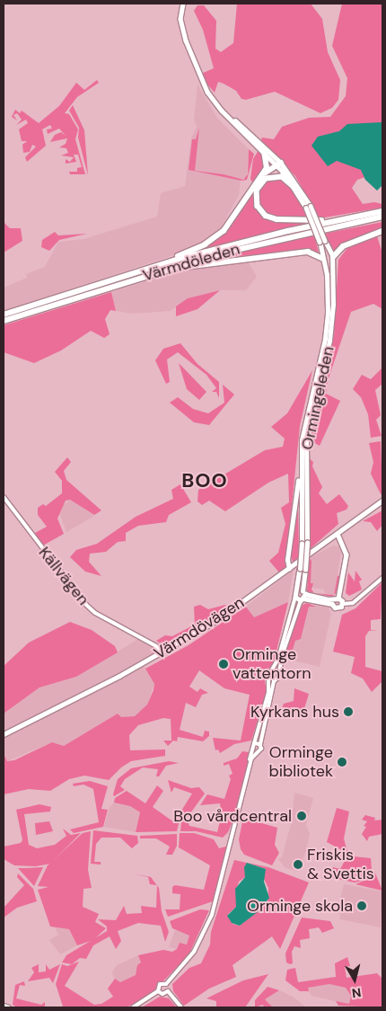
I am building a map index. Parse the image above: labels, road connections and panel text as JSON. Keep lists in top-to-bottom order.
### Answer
{
  "streets": {
    "highway": ["Värmdöleden"],
    "main road": ["Ormingeleden", "Värmdövägen"],
    "street": ["Källvägen"]
  },
  "crossings": [
    ["Källvägen", "Värmdövägen"]
  ],
  "districts": ["BOO"],
  "places": [
    "Orminge vattentorn",
    "Kyrkans hus",
    "Orminge bibliotek",
    "Boo vårdcentral",
    "Friskis & Svettis",
    "Orminge skola"
  ],
  "north": "bottom"
}
